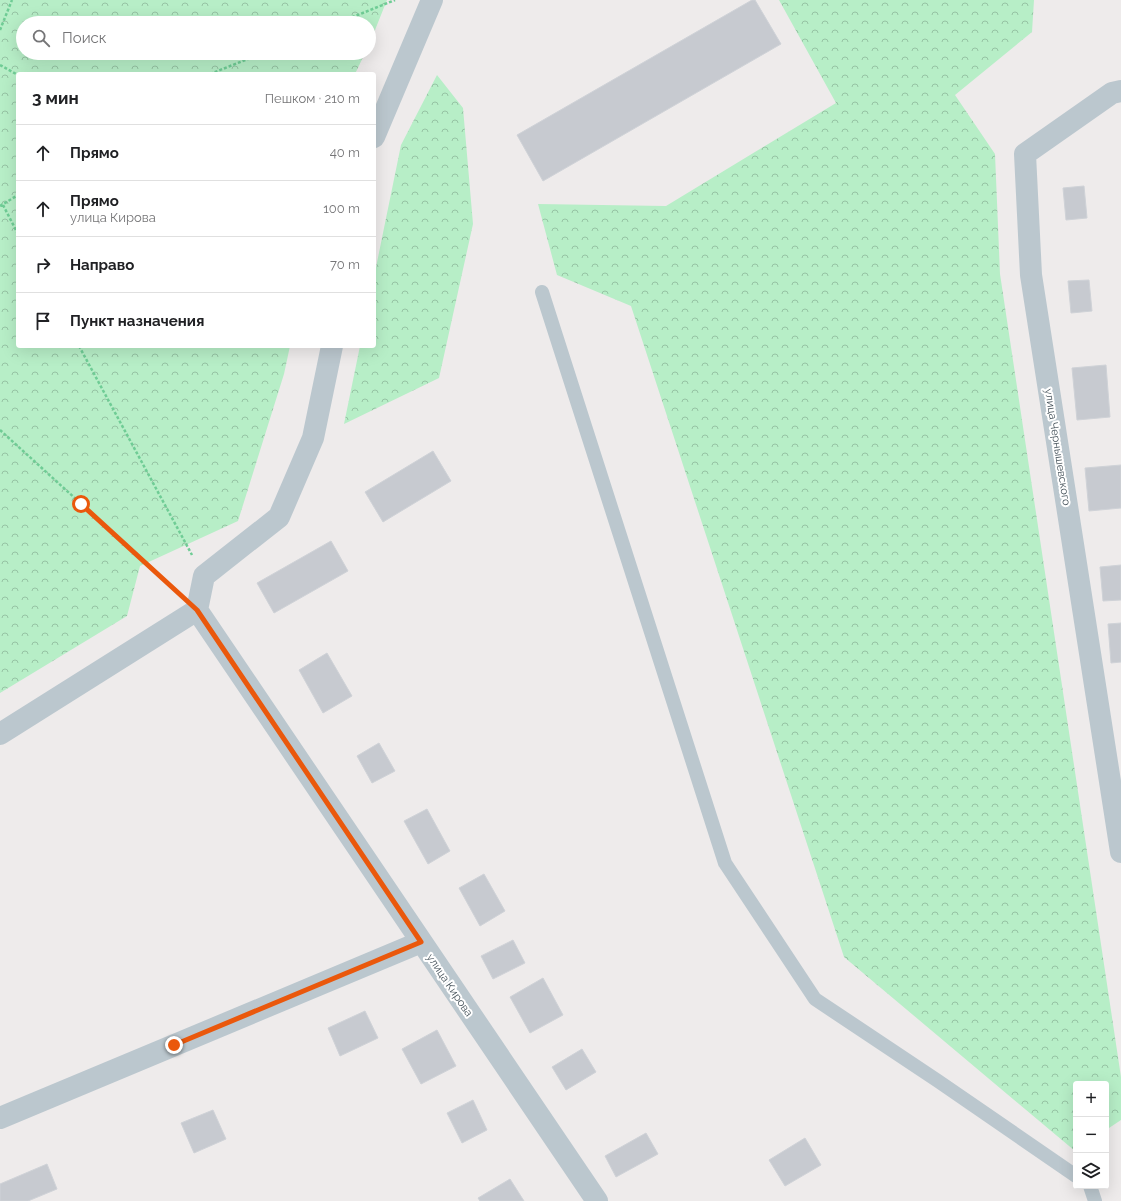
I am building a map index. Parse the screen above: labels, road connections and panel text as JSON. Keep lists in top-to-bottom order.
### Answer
{
  "streets": {
    "street": ["улица Чернышевского", "улица Кирова"]
  },
  "page": {
    "search": "Поиск",
    "heading": ["3 мин", "Пешком · 210 m"],
    "list": [
      ["Прямо", "40 m"],
      ["Прямо", "улица Кирова", "100 m"],
      ["Направо", "70 m"],
      "Пункт назначения"
    ],
    "map_buttons": ["+", "−"]
  }
}
